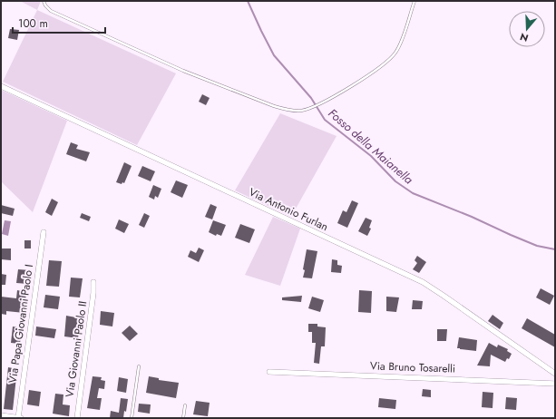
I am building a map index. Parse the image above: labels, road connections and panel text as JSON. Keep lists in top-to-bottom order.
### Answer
{
  "streets": {
    "street": [
      "Via Antonio Furlan",
      "Via Papa Giovanni Paolo I",
      "Via Giovanni Paolo II",
      "Via Bruno Tosarelli"
    ]
  },
  "water": ["Fosso della Maianella"],
  "scale_bar": "100 m",
  "north": "bottom"
}
